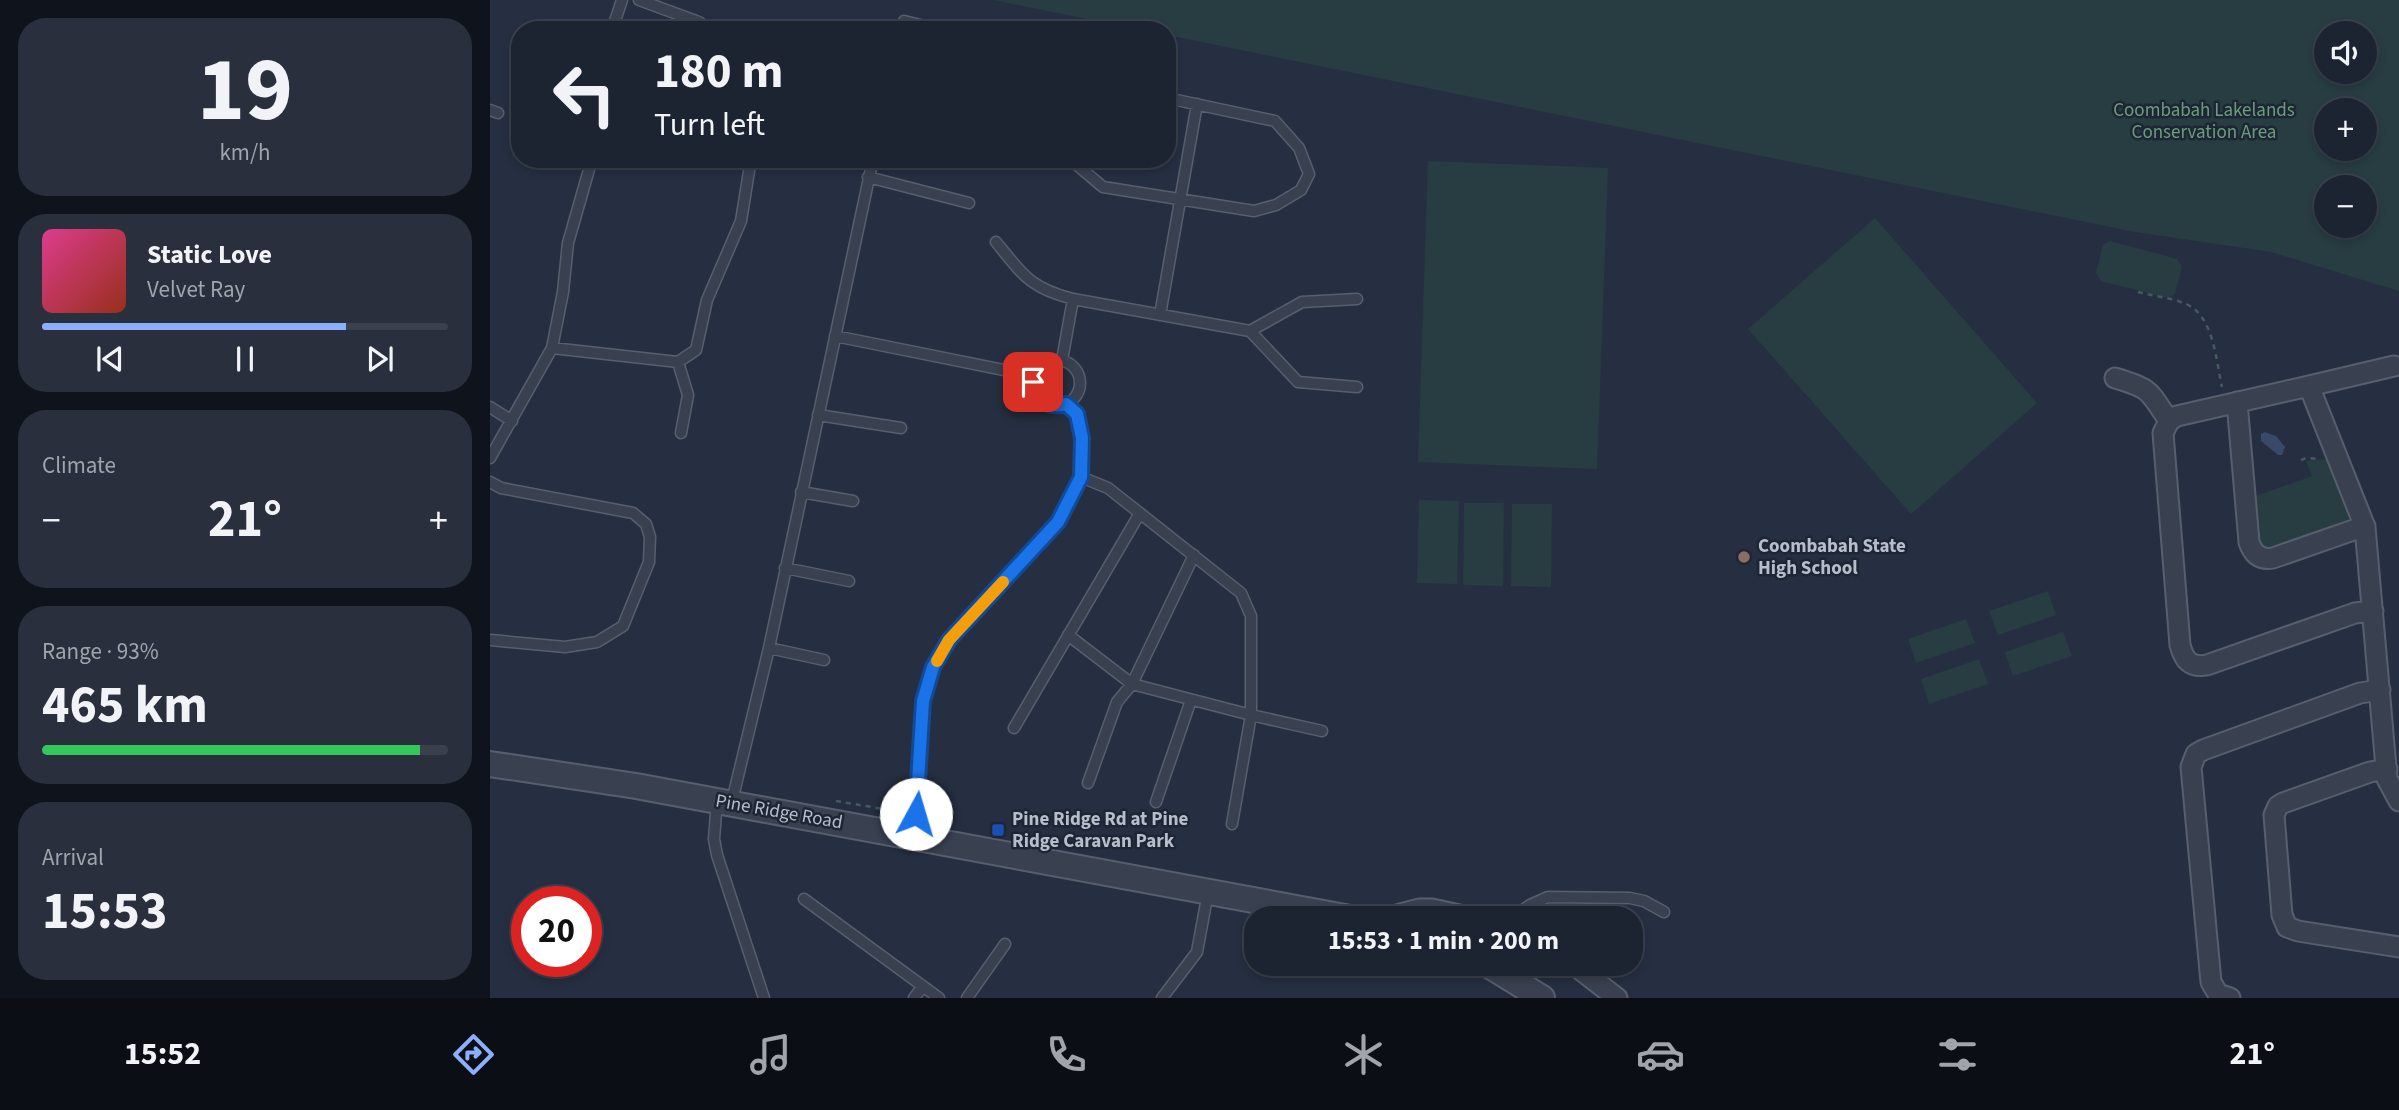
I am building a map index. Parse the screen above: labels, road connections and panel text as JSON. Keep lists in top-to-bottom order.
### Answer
{
  "streets": {
    "street": ["Pine Ridge Road"]
  },
  "parks": ["Coombabah Lakelands Conservation Area"],
  "places": {
    "other": ["Coombabah State High School"],
    "transit": ["Pine Ridge Rd at Pine Ridge Caravan Park"]
  },
  "page": {
    "tile": [
      ["19", "km/h"],
      "Climate",
      ["Range · 93%", "465 km"],
      ["Arrival", "15:53"]
    ],
    "map_buttons": ["+", "−"],
    "turn": ["180 m", "Turn left"],
    "song": ["Static Love", "Velvet Ray"],
    "heat": ["−", "21°", "+"],
    "limit": "20",
    "trip": "15:53 · 1 min · 200 m",
    "tabs": ["15:52", "21°"]
  }
}
